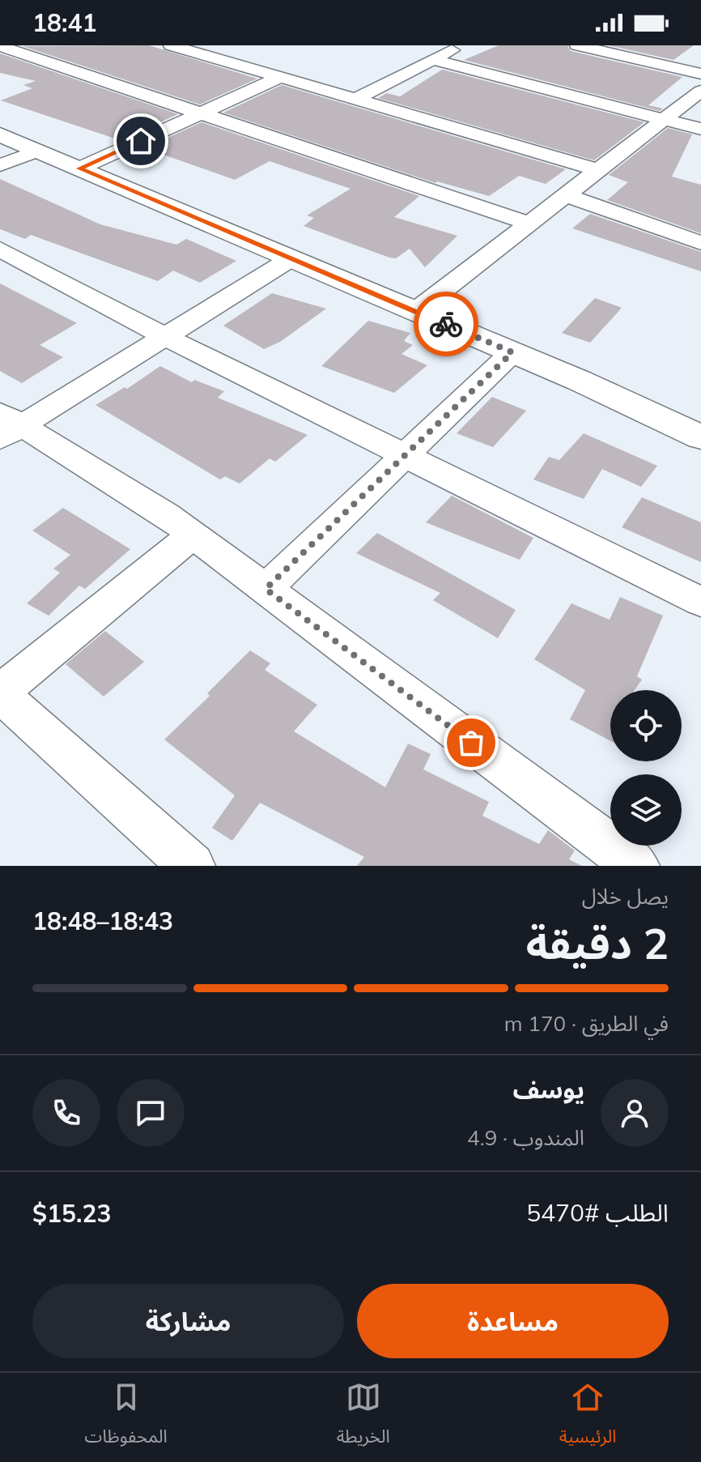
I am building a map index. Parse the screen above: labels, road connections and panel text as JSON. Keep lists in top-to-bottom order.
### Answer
{
  "page": {
    "status": "18:41",
    "heading": ["2 دقيقة", "يصل خلال", "18:43–18:48"],
    "panel": [
      "يوسف",
      "المندوب · 4.9",
      "الطلب #5470",
      "$15.23"
    ],
    "bar": "في الطريق · 170 m",
    "buttons": ["مساعدة", "مشاركة"],
    "tabs": ["الرئيسية", "الخريطة", "المحفوظات"]
  }
}
